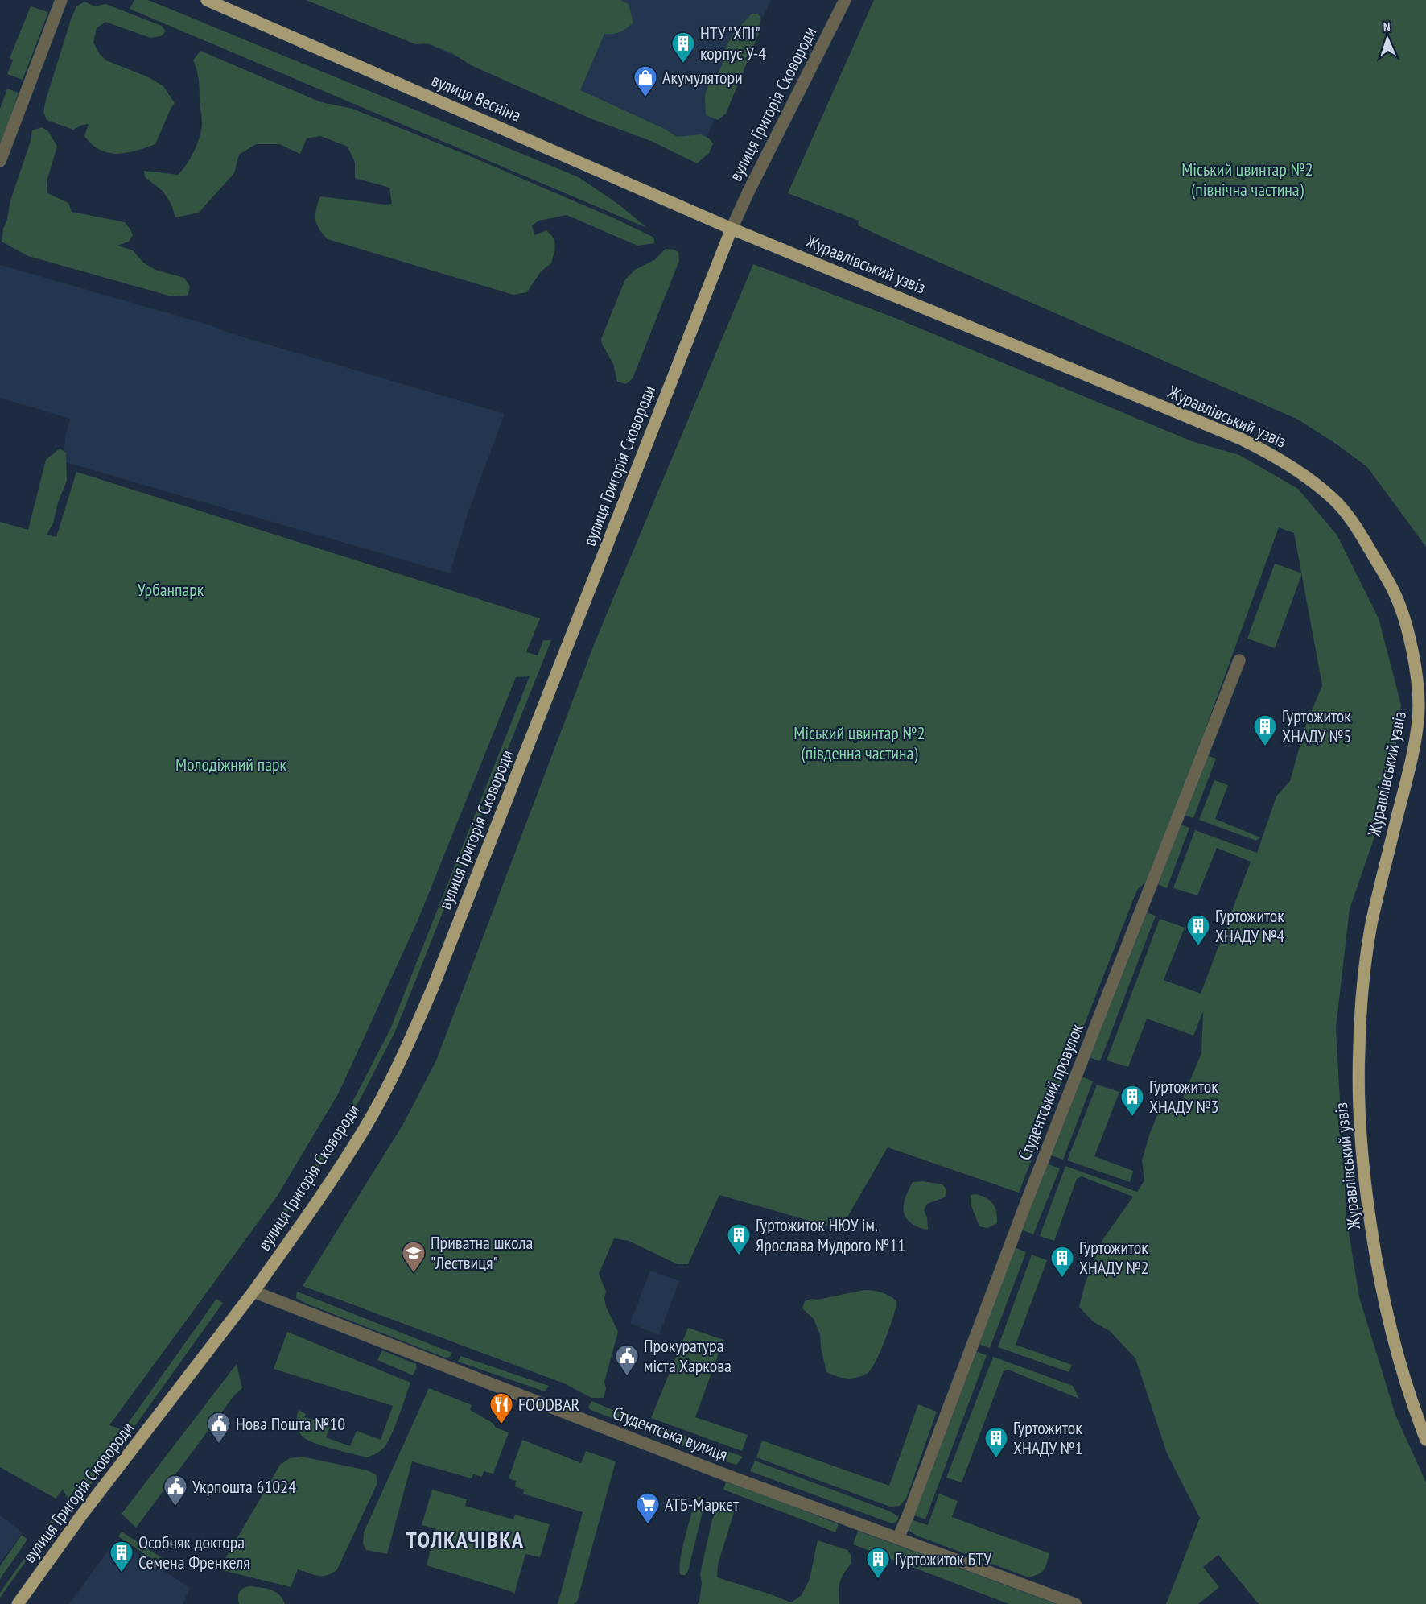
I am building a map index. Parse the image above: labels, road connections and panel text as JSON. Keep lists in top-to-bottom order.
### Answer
{
  "streets": {
    "main road": ["вулиця Весніна", "вулиця Григорія Сковороди", "Журавлівський узвіз"],
    "street": ["Студентський провулок", "Студентська вулиця"]
  },
  "crossings": [
    ["вулиця Весніна", "вулиця Григорія Сковороди"],
    ["вулиця Весніна", "Журавлівський узвіз"],
    ["вулиця Григорія Сковороди", "Журавлівський узвіз"],
    ["вулиця Григорія Сковороди", "Студентська вулиця"],
    ["Студентський провулок", "Студентська вулиця"]
  ],
  "districts": ["ТОЛКАЧІВКА"],
  "parks": [
    "Міський цвинтар №2 (північна частина)",
    "Урбанпарк",
    "Міський цвинтар №2 (південна частина)",
    "Молодіжний парк"
  ],
  "places": {
    "building": [
      "НТУ \"ХПІ\" корпус У-4",
      "Гуртожиток ХНАДУ №5",
      "Гуртожиток ХНАДУ №4",
      "Гуртожиток ХНАДУ №3",
      "Гуртожиток НЮУ ім. Ярослава Мудрого №11",
      "Гуртожиток ХНАДУ №2",
      "Гуртожиток ХНАДУ №1",
      "Особняк доктора Семена Френкеля",
      "Гуртожиток БТУ"
    ],
    "shop": ["Акумулятори"],
    "school or university": ["Приватна школа \"Лествиця\""],
    "public building": ["Прокуратура міста Харкова", "Нова Пошта №10", "Укрпошта 61024"],
    "restaurant": ["FOODBAR"],
    "supermarket": ["АТБ-Маркет"]
  },
  "north": "top"
}
